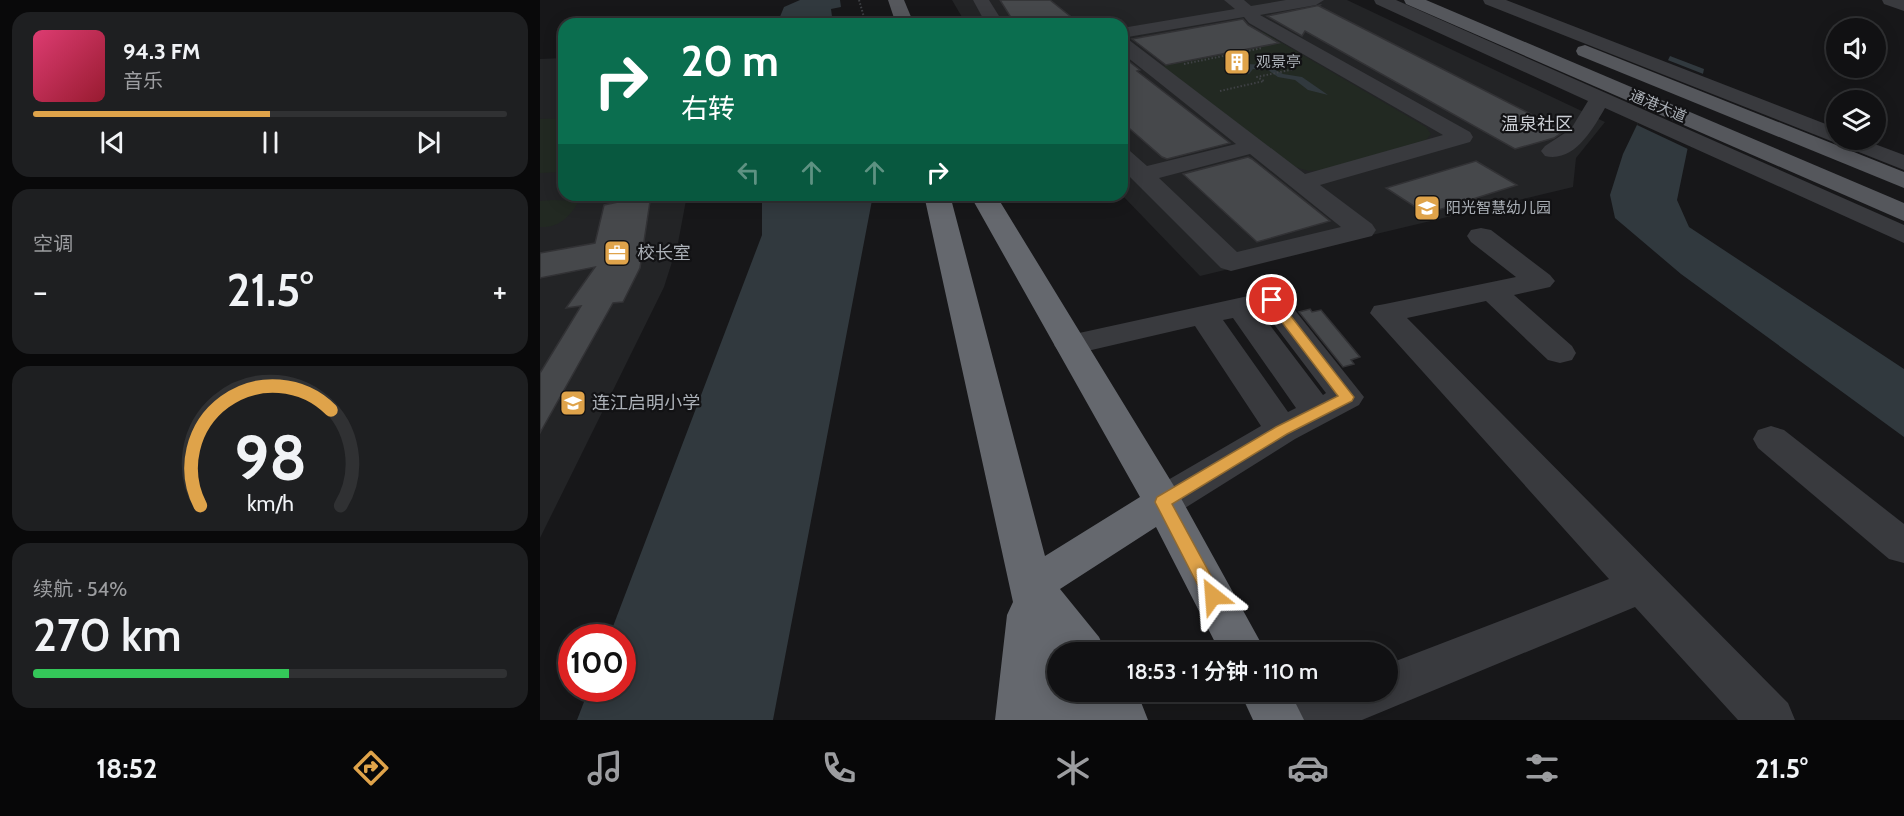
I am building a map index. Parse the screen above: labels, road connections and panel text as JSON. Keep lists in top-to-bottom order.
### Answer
{
  "streets": {
    "main road": ["通港大道"]
  },
  "districts": ["温泉社区"],
  "places": {
    "building": ["观景亭"],
    "school or university": ["阳光智慧幼儿园", "连江启明小学"],
    "office": ["校长室"]
  },
  "page": {
    "turn": ["20 m", "右转"],
    "song": ["94.3 FM", "音乐"],
    "tile": [
      "空调",
      ["续航 · 54%", "270 km"]
    ],
    "heat": ["−", "21.5°", "+"],
    "limit": "100",
    "trip": "18:53 · 1 分钟 · 110 m",
    "tabs": ["18:52", "21.5°"],
    "gauge": ["98", "km/h"]
  }
}
